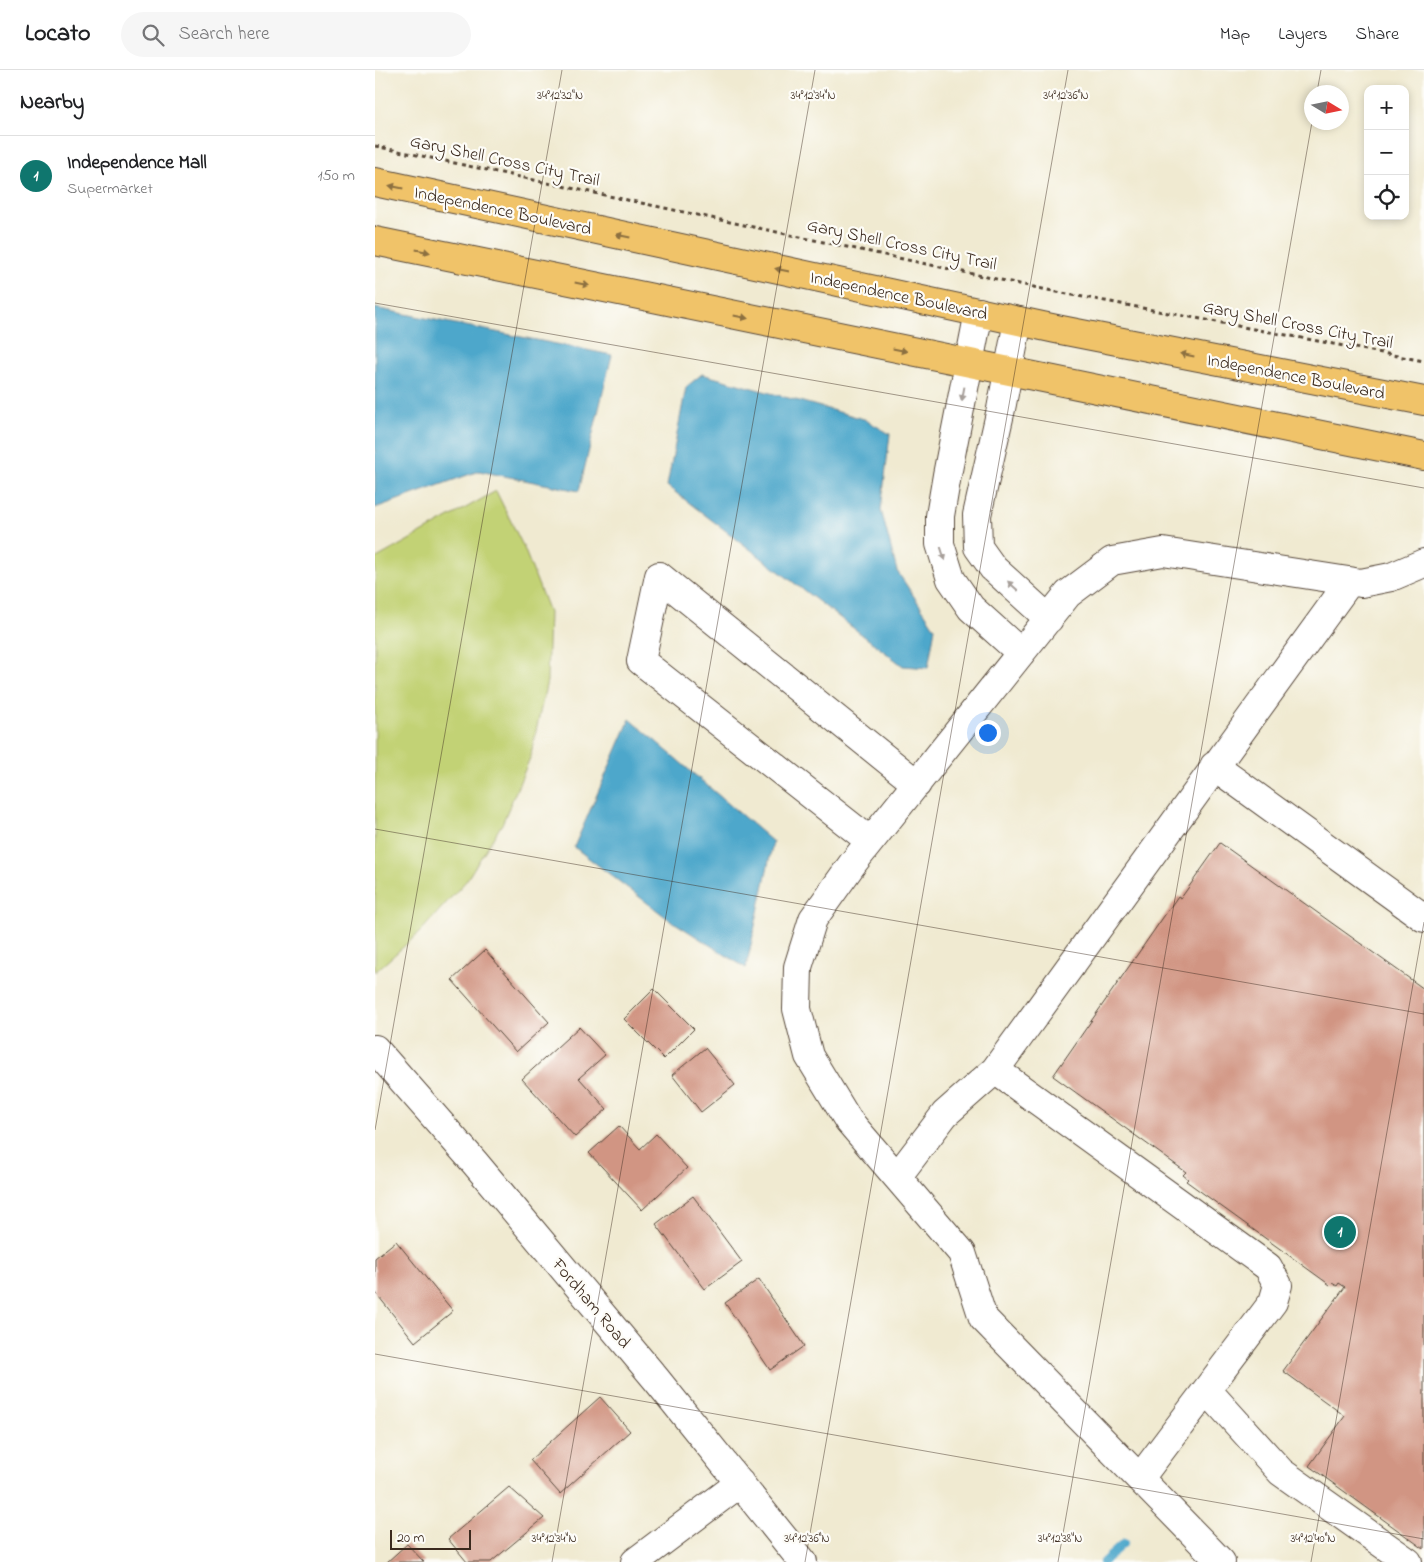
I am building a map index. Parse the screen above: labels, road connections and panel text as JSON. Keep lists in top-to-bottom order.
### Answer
{
  "streets": {
    "main road": ["Independence Boulevard"],
    "street": ["Fordham Road"],
    "path": ["Gary Shell Cross City Trail"]
  },
  "scale_bar": "20 m",
  "north": "right",
  "page": {
    "header": "Locato",
    "search": "Search here",
    "nav": ["Map", "Layers", "Share"],
    "heading": "Nearby",
    "map_buttons": ["+", "−"],
    "list": [
      {
        "mark": "1",
        "name": "Independence Mall",
        "note": "Supermarket",
        "value": "150 m"
      }
    ],
    "pins": "1",
    "scale": "20 m"
  },
  "coordinates": [
    "34°12'32\"N",
    "34°12'34\"N",
    "34°12'36\"N",
    "34°12'38\"N",
    "34°12'40\"N"
  ]
}
